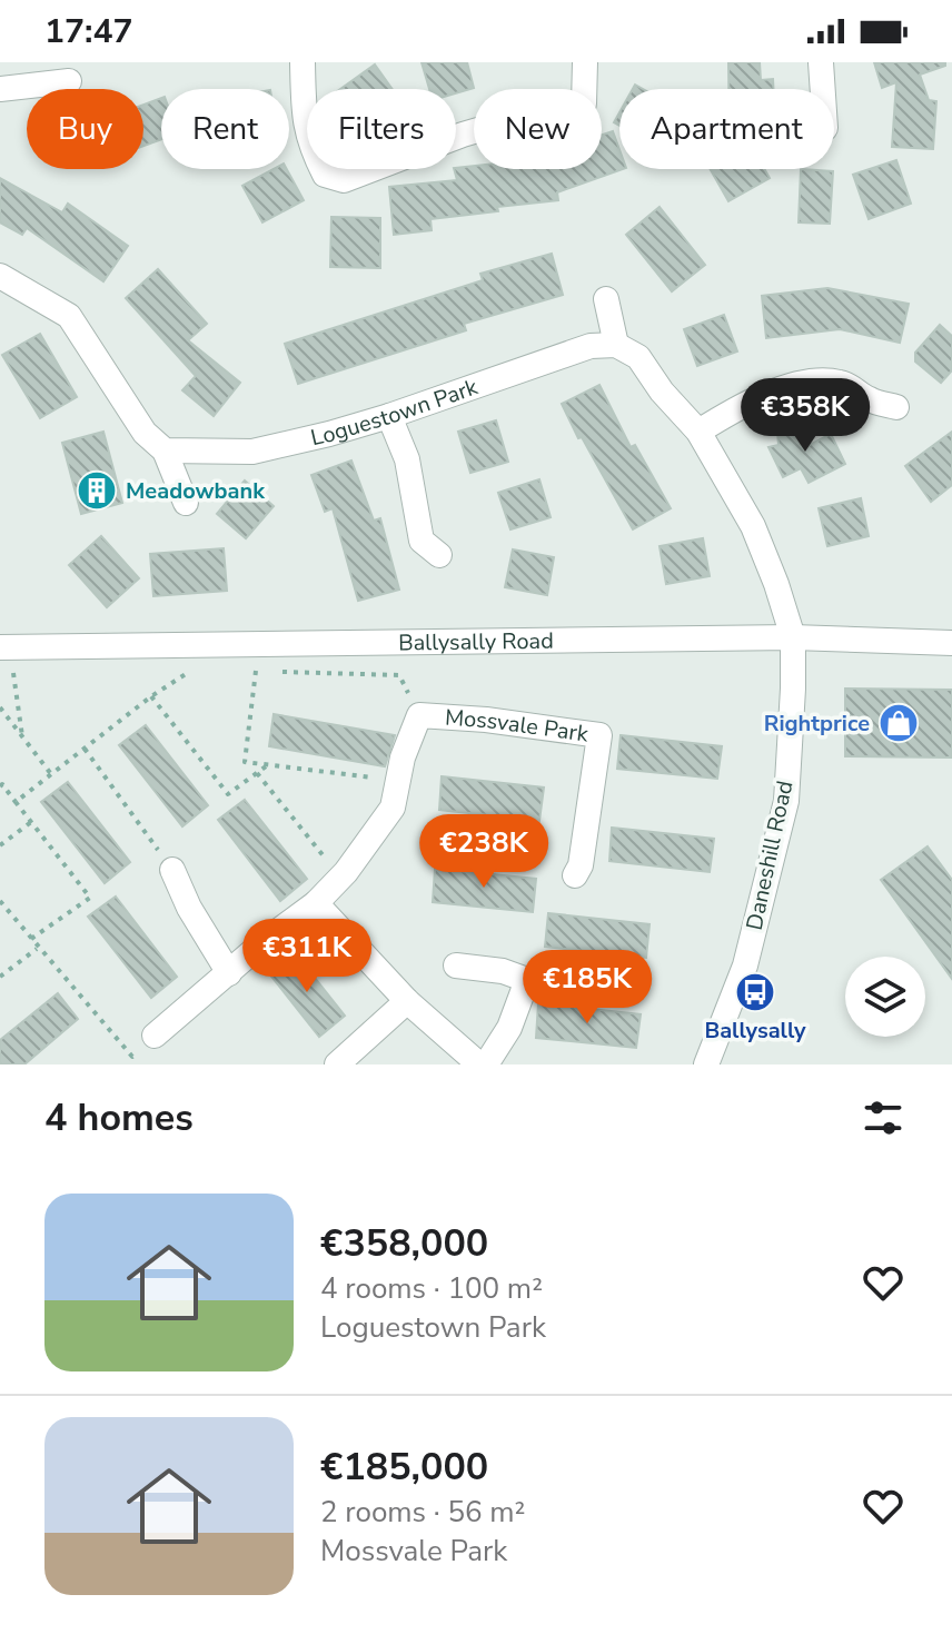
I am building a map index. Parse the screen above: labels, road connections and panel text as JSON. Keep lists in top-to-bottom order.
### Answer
{
  "streets": {
    "street": [
      "Loguestown Park",
      "Ballysally Road",
      "Mossvale Park",
      "Daneshill Road"
    ]
  },
  "crossings": [
    ["Ballysally Road", "Daneshill Road"]
  ],
  "places": {
    "building": ["Meadowbank"],
    "shop": ["Rightprice"],
    "bus stop": ["Ballysally"]
  },
  "page": {
    "status": "17:47",
    "chip": [
      "Buy",
      "Rent",
      "Filters",
      "New",
      "Apartment"
    ],
    "price": [
      "€358K",
      "€238K",
      "€311K",
      "€185K"
    ],
    "heading": "4 homes",
    "list": [
      {
        "name": "€358,000",
        "note": "4 rooms · 100 m² · Loguestown Park"
      },
      {
        "name": "€185,000",
        "note": "2 rooms · 56 m² · Mossvale Park"
      }
    ]
  }
}
